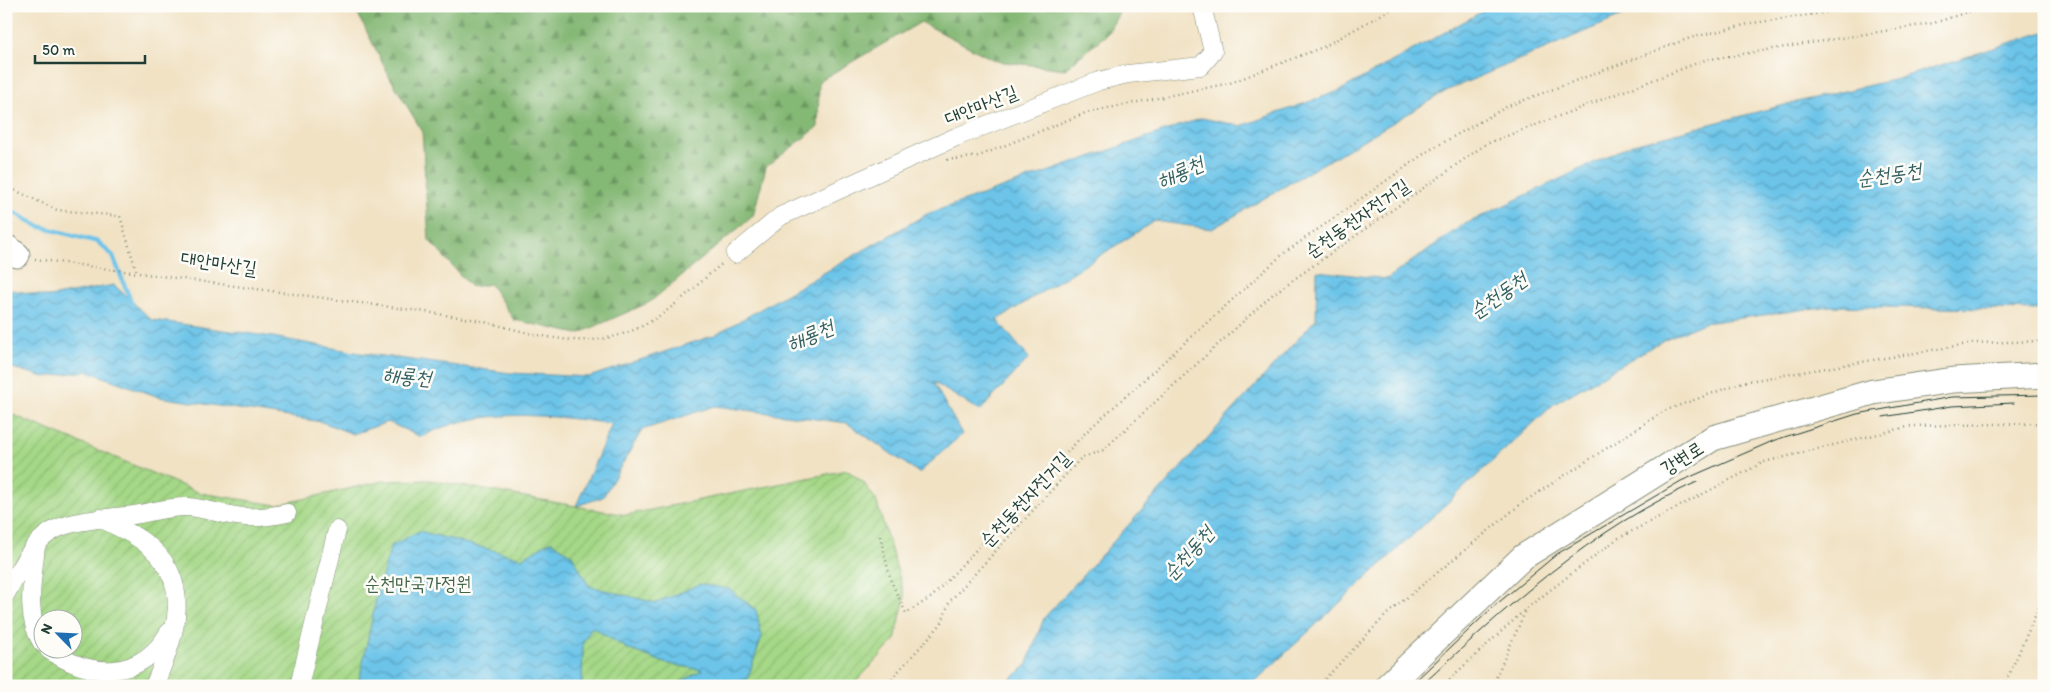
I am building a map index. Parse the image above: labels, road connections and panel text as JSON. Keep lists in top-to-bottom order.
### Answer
{
  "streets": {
    "street": ["대안마산길", "강변로"],
    "path": ["순천동천자전거길"]
  },
  "water": ["해룡천", "순천동천"],
  "parks": ["순천만국가정원"],
  "scale_bar": "50 m",
  "north": "top left"
}
